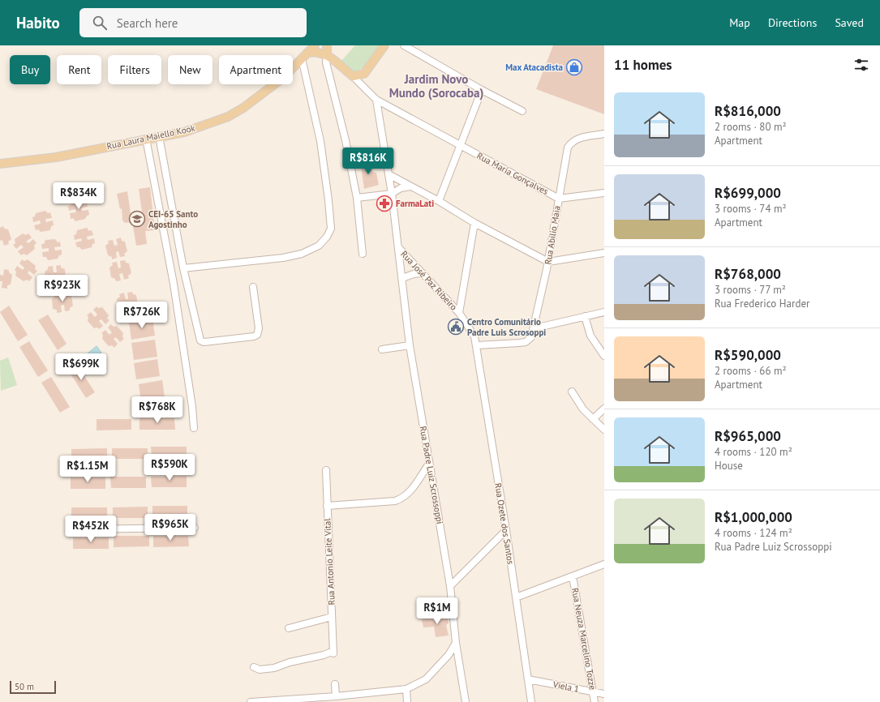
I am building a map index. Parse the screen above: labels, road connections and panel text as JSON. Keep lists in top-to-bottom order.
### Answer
{
  "streets": {
    "main road": ["Rua Laura Maiello Kook"],
    "street": [
      "Rua Maria Gonçalves",
      "Rua Abílio Maia",
      "Rua José Paz Ribeiro",
      "Rua Padre Luiz Scrossoppi",
      "Rua Ozete dos Santos",
      "Rua Antonio Leite Vital",
      "Rua Neuza Marcelino Tozze",
      "Viela 1"
    ]
  },
  "crossings": [
    ["Rua Maria Gonçalves", "Rua Abílio Maia"],
    ["Rua Maria Gonçalves", "Rua Padre Luiz Scrossoppi"],
    ["Rua José Paz Ribeiro", "Rua Padre Luiz Scrossoppi"],
    ["Rua José Paz Ribeiro", "Rua Ozete dos Santos"],
    ["Rua Ozete dos Santos", "Viela 1"],
    ["Rua Neuza Marcelino Tozze", "Viela 1"]
  ],
  "districts": ["Jardim Novo Mundo (Sorocaba)"],
  "places": {
    "shop": ["Max Atacadista"],
    "pharmacy": ["FarmaLati"],
    "school or university": ["CEI-65 Santo Agostinho"],
    "public building": ["Centro Comunitário Padre Luis Scrosoppi"]
  },
  "scale_bar": "50 m",
  "page": {
    "header": "Habito",
    "search": "Search here",
    "nav": ["Map", "Directions", "Saved"],
    "heading": "11 homes",
    "chip": [
      "Buy",
      "Rent",
      "Filters",
      "New",
      "Apartment"
    ],
    "list": [
      {
        "name": "R$816,000",
        "note": "2 rooms · 80 m² · Apartment"
      },
      {
        "name": "R$699,000",
        "note": "3 rooms · 74 m² · Apartment"
      },
      {
        "name": "R$768,000",
        "note": "3 rooms · 77 m² · Rua Frederico Harder"
      },
      {
        "name": "R$590,000",
        "note": "2 rooms · 66 m² · Apartment"
      },
      {
        "name": "R$965,000",
        "note": "4 rooms · 120 m² · House"
      },
      {
        "name": "R$1,000,000",
        "note": "4 rooms · 124 m² · Rua Padre Luiz Scrossoppi"
      }
    ],
    "price": [
      "R$816K",
      "R$834K",
      "R$923K",
      "R$726K",
      "R$699K",
      "R$768K",
      "R$590K",
      "R$1.15M",
      "R$965K",
      "R$452K",
      "R$1M"
    ],
    "scale": "50 m"
  }
}
